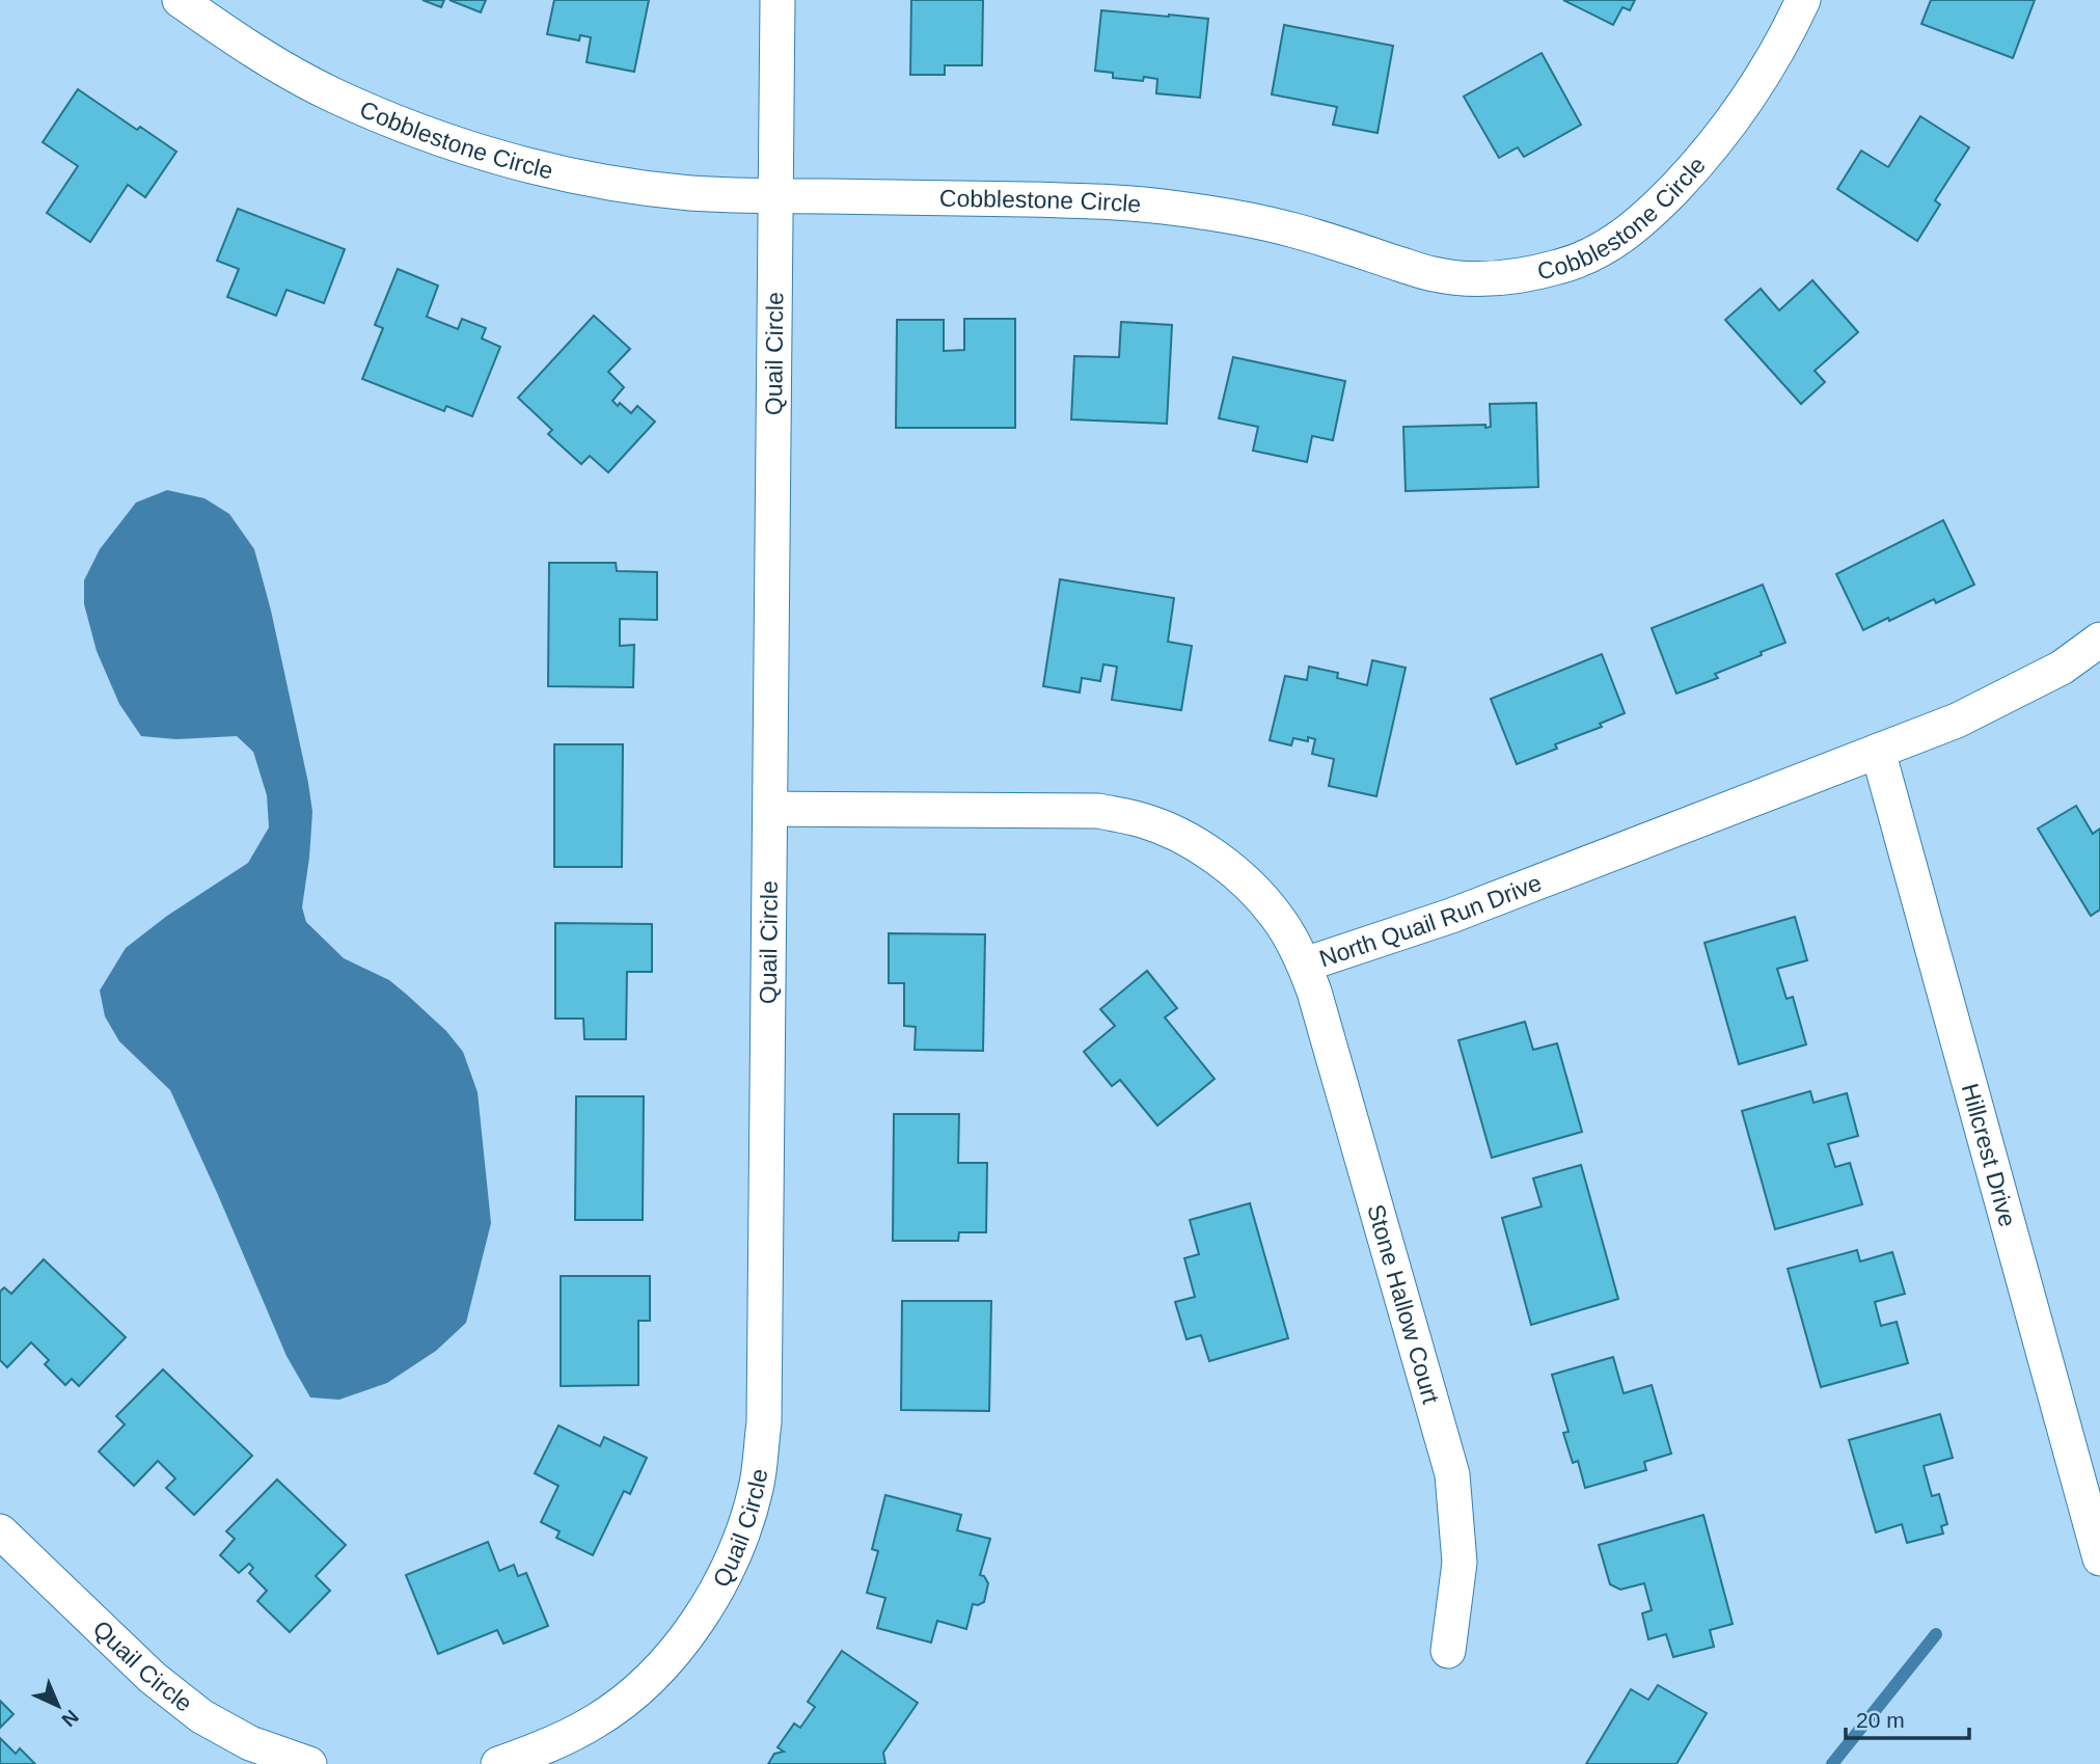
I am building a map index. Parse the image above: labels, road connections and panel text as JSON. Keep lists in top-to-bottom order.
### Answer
{
  "streets": {
    "street": [
      "Cobblestone Circle",
      "Quail Circle",
      "North Quail Run Drive",
      "Hillcrest Drive",
      "Stone Hallow Court"
    ]
  },
  "crossings": [
    ["Cobblestone Circle", "Quail Circle"],
    ["Quail Circle", "North Quail Run Drive"],
    ["North Quail Run Drive", "Hillcrest Drive"],
    ["North Quail Run Drive", "Stone Hallow Court"]
  ],
  "scale_bar": "20 m",
  "north": "bottom right"
}
